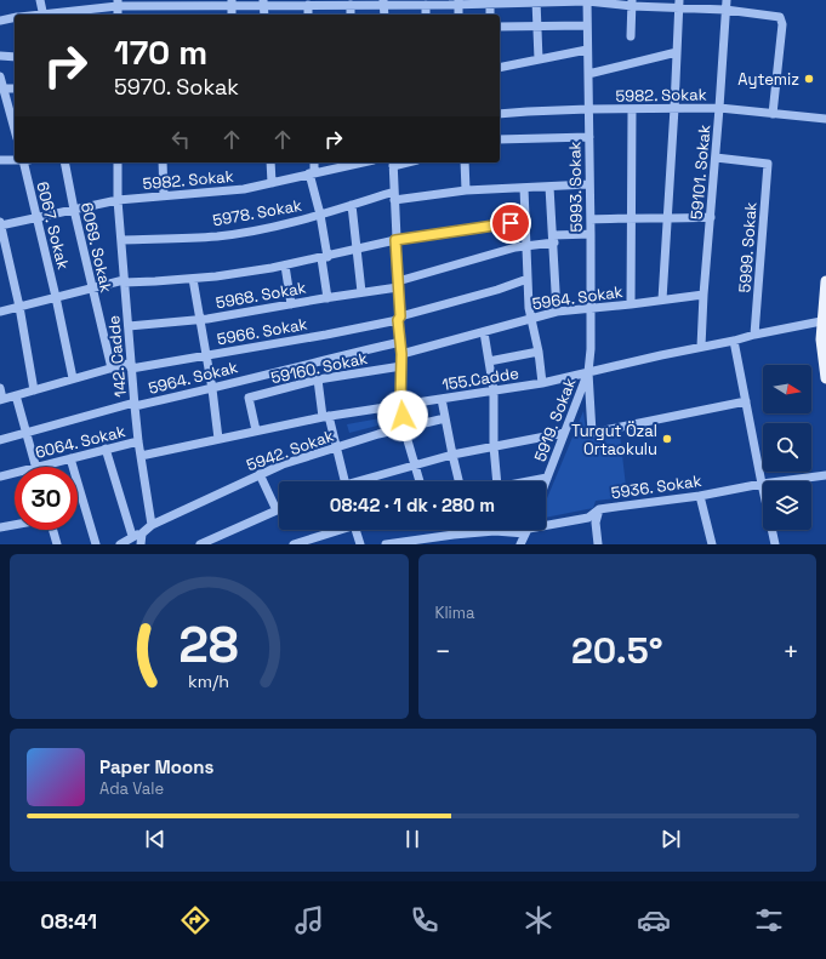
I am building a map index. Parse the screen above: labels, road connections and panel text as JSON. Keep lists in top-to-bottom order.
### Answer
{
  "streets": {
    "street": [
      "5982. Sokak",
      "59101. Sokak",
      "5993. Sokak",
      "5978. Sokak",
      "6067. Sokak",
      "6069. Sokak",
      "5999. Sokak",
      "5968. Sokak",
      "5964. Sokak",
      "5966. Sokak",
      "142. Cadde",
      "59160. Sokak",
      "155.Cadde",
      "5919. Sokak",
      "6064. Sokak",
      "5942. Sokak",
      "5936. Sokak"
    ]
  },
  "crossings": [
    ["5982. Sokak", "59101. Sokak"],
    ["5982. Sokak", "5993. Sokak"],
    ["5982. Sokak", "6067. Sokak"],
    ["5982. Sokak", "6069. Sokak"],
    ["5982. Sokak", "142. Cadde"],
    ["59101. Sokak", "5999. Sokak"],
    ["59101. Sokak", "5964. Sokak"],
    ["59101. Sokak", "155.Cadde"],
    ["5993. Sokak", "5978. Sokak"],
    ["5993. Sokak", "5968. Sokak"],
    ["5993. Sokak", "5964. Sokak"],
    ["5993. Sokak", "155.Cadde"],
    ["5993. Sokak", "5919. Sokak"],
    ["5978. Sokak", "142. Cadde"],
    ["6067. Sokak", "5966. Sokak"],
    ["6069. Sokak", "5966. Sokak"],
    ["5999. Sokak", "155.Cadde"],
    ["5968. Sokak", "142. Cadde"],
    ["5964. Sokak", "142. Cadde"],
    ["5966. Sokak", "142. Cadde"],
    ["142. Cadde", "155.Cadde"],
    ["142. Cadde", "6064. Sokak"],
    ["142. Cadde", "5942. Sokak"],
    ["59160. Sokak", "155.Cadde"],
    ["155.Cadde", "5919. Sokak"]
  ],
  "places": ["Aytemiz", "Turgut Özal Ortaokulu"],
  "north": "right",
  "page": {
    "turn": ["170 m", "5970. Sokak"],
    "limit": "30",
    "trip": "08:42 · 1 dk · 280 m",
    "tile": "Klima",
    "heat": ["−", "20.5°", "+"],
    "song": ["Paper Moons", "Ada Vale"],
    "tabs": "08:41",
    "gauge": ["28", "km/h"]
  }
}
